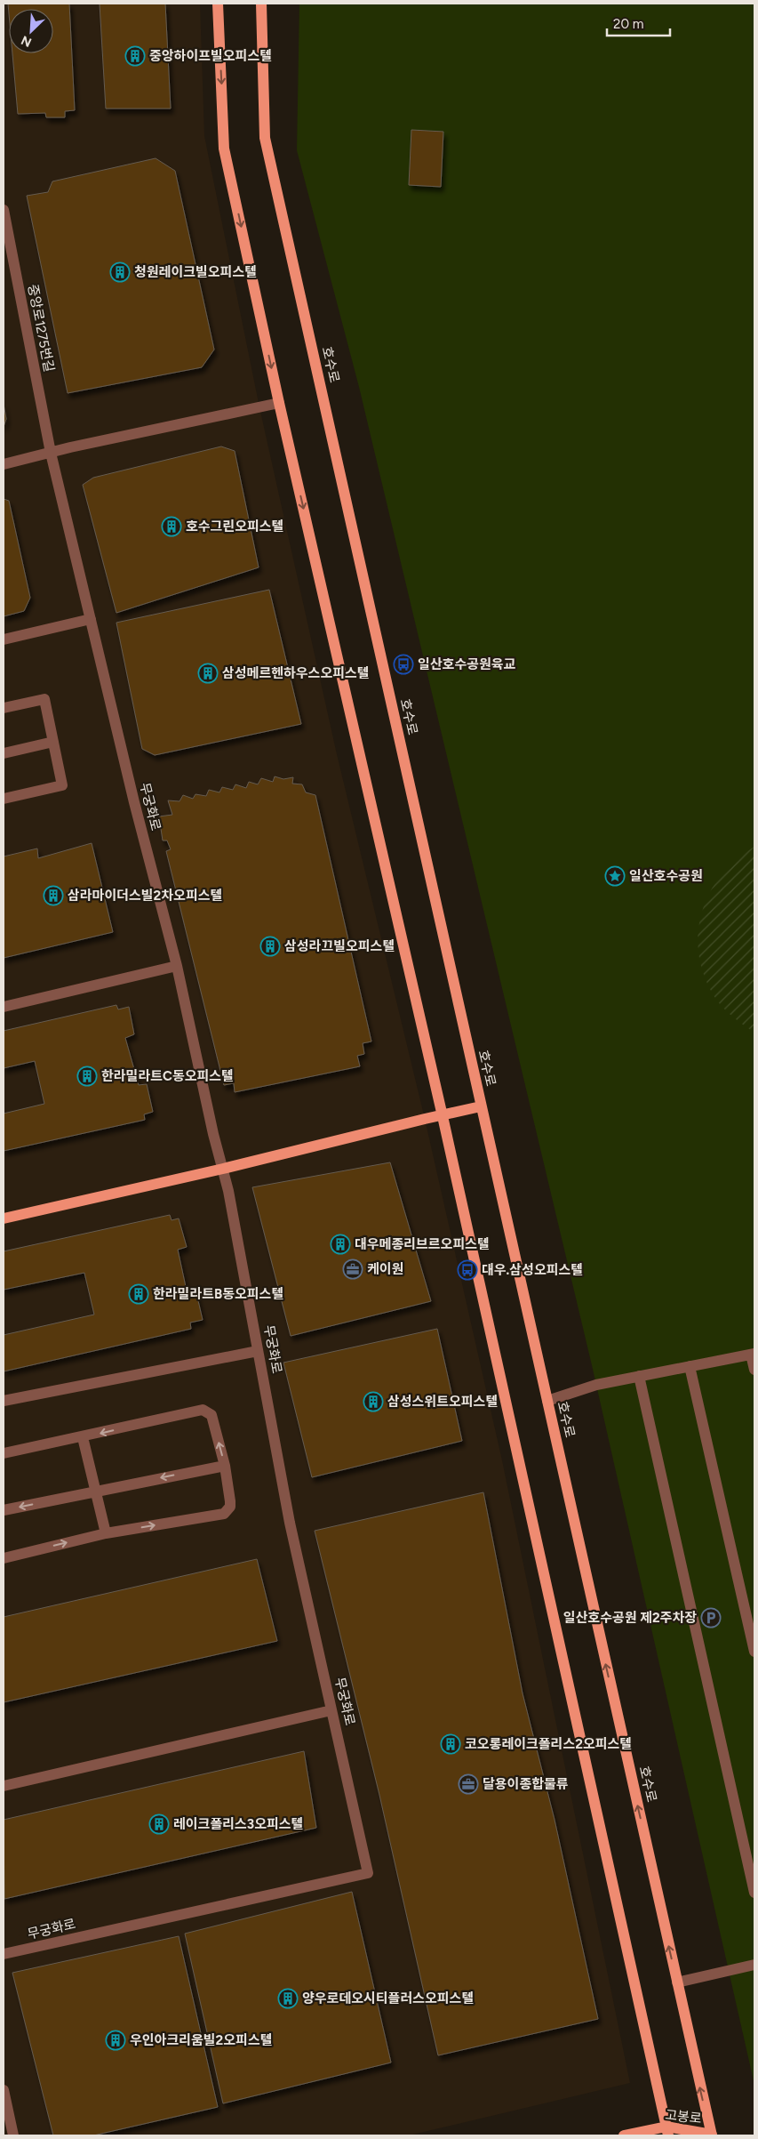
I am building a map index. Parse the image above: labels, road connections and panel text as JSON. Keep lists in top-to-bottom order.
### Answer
{
  "streets": {
    "main road": ["호수로", "고봉로"],
    "street": ["중앙로1275번길", "무궁화로"]
  },
  "crossings": [
    ["중앙로1275번길", "무궁화로"],
    ["호수로", "고봉로"]
  ],
  "places": {
    "building": [
      "중앙하이프빌오피스텔",
      "청원레이크빌오피스텔",
      "호수그린오피스텔",
      "삼성메르헨하우스오피스텔",
      "삼라마이더스빌2차오피스텔",
      "삼성라끄빌오피스텔",
      "한라밀라트C동오피스텔",
      "대우메종리브르오피스텔",
      "한라밀라트B동오피스텔",
      "삼성스위트오피스텔",
      "코오롱레이크폴리스2오피스텔",
      "레이크폴리스3오피스텔",
      "양우로데오시티플러스오피스텔",
      "우인아크리움빌2오피스텔"
    ],
    "bus stop": ["일산호수공원육교", "대우.삼성오피스텔"],
    "place": ["일산호수공원"],
    "office": ["케이원", "달용이종합물류"],
    "parking": ["일산호수공원 제2주차장"]
  },
  "scale_bar": "20 m",
  "north": "bottom left"
}
